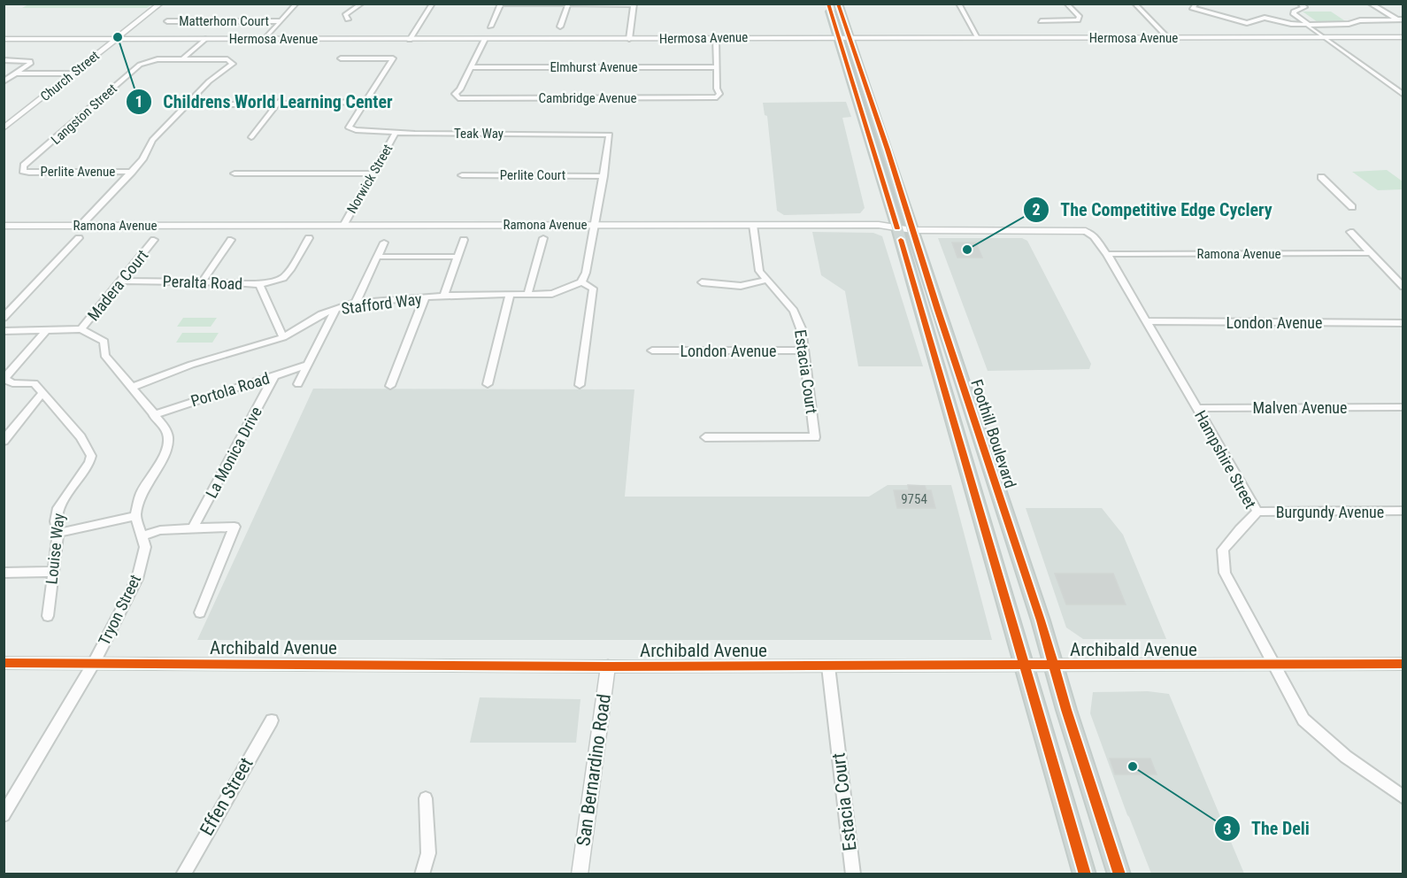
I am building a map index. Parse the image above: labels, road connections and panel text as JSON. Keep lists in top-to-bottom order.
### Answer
{
  "streets": {
    "main road": ["Foothill Boulevard", "Archibald Avenue"],
    "street": [
      "Matterhorn Court",
      "Hermosa Avenue",
      "Elmhurst Avenue",
      "Church Street",
      "Cambridge Avenue",
      "Langston Street",
      "Teak Way",
      "Perlite Avenue",
      "Perlite Court",
      "Norwick Street",
      "Ramona Avenue",
      "Peralta Road",
      "Madera Court",
      "Stafford Way",
      "London Avenue",
      "Estacia Court",
      "Portola Road",
      "Malven Avenue",
      "La Monica Drive",
      "Hampshire Street",
      "Burgundy Avenue",
      "Louise Way",
      "Tryon Street",
      "San Bernardino Road",
      "Effen Street"
    ]
  },
  "crossings": [
    ["Hermosa Avenue", "Church Street"],
    ["Hermosa Avenue", "Foothill Boulevard"],
    ["Elmhurst Avenue", "Cambridge Avenue"],
    ["Langston Street", "Perlite Avenue"],
    ["Teak Way", "Perlite Court"],
    ["Teak Way", "Norwick Street"],
    ["Norwick Street", "Ramona Avenue"],
    ["Ramona Avenue", "Estacia Court"],
    ["Ramona Avenue", "Foothill Boulevard"],
    ["Ramona Avenue", "Hampshire Street"],
    ["Peralta Road", "Madera Court"],
    ["Peralta Road", "Stafford Way"],
    ["London Avenue", "Estacia Court"],
    ["London Avenue", "Hampshire Street"],
    ["Estacia Court", "Archibald Avenue"],
    ["Portola Road", "La Monica Drive"],
    ["Malven Avenue", "Hampshire Street"],
    ["Foothill Boulevard", "Archibald Avenue"],
    ["Hampshire Street", "Burgundy Avenue"],
    ["Hampshire Street", "Archibald Avenue"],
    ["Tryon Street", "Archibald Avenue"],
    ["Archibald Avenue", "San Bernardino Road"]
  ],
  "places": ["Childrens World Learning Center", "The Competitive Edge Cyclery", "The Deli"],
  "house_numbers": ["9754"]
}
